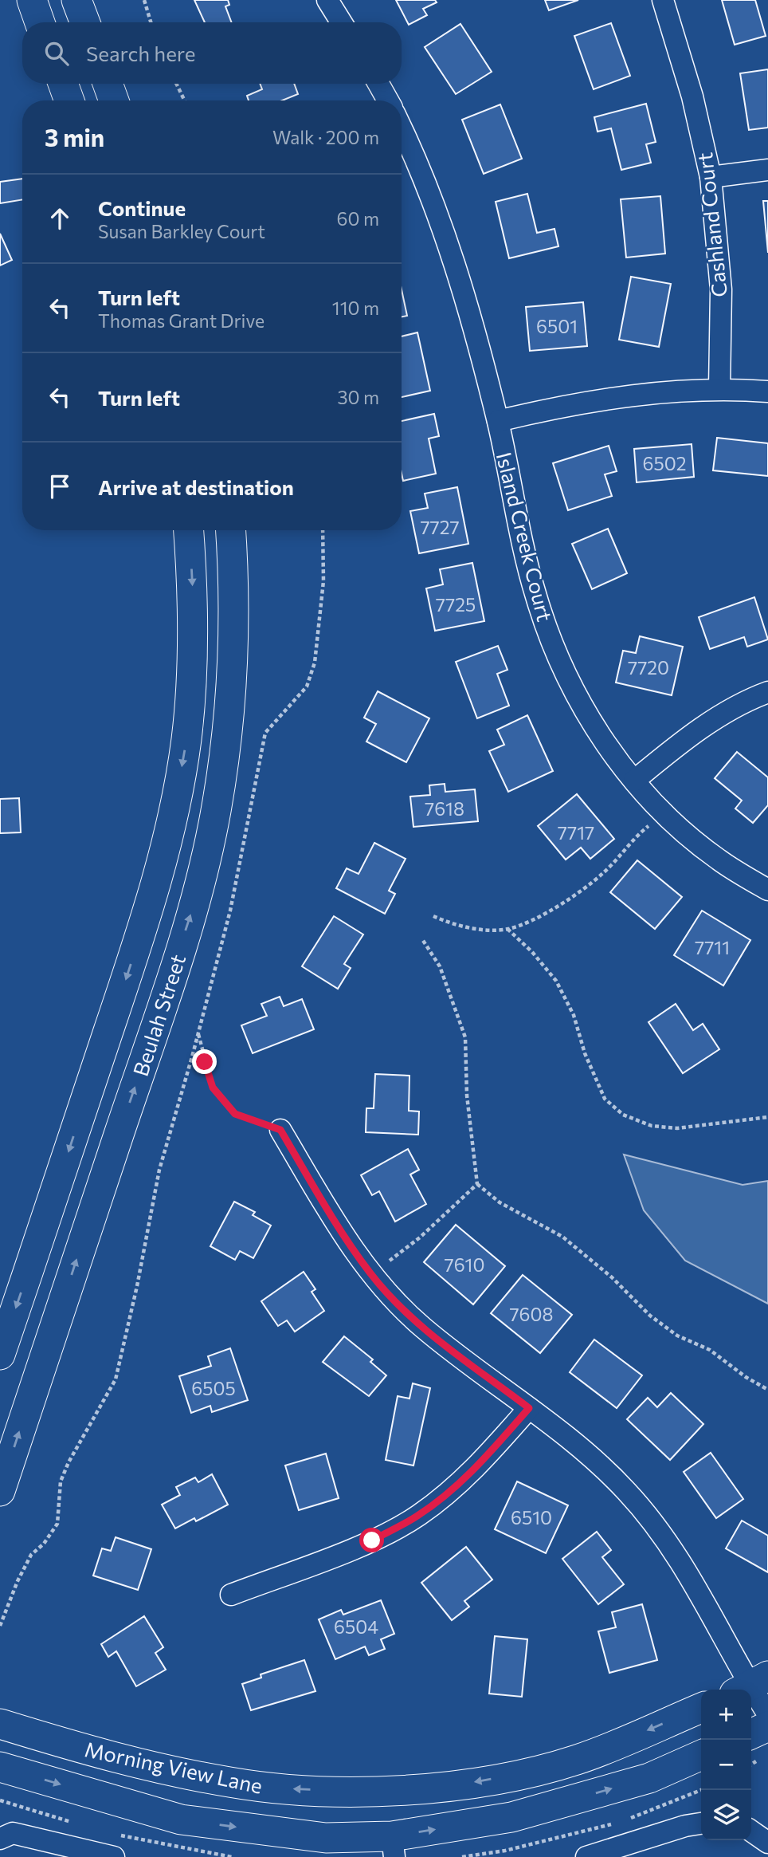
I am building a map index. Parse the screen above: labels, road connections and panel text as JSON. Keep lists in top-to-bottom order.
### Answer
{
  "streets": {
    "main road": ["Beulah Street", "Morning View Lane"],
    "street": ["Cashland Court", "Island Creek Court"]
  },
  "house_numbers": [
    "6501",
    "6502",
    "7727",
    "7725",
    "7720",
    "7618",
    "7717",
    "7711",
    "7610",
    "7608",
    "6505",
    "6510",
    "6504"
  ],
  "page": {
    "search": "Search here",
    "heading": ["3 min", "Walk · 200 m"],
    "list": [
      ["Continue", "Susan Barkley Court", "60 m"],
      ["Turn left", "Thomas Grant Drive", "110 m"],
      ["Turn left", "30 m"],
      "Arrive at destination"
    ],
    "map_buttons": ["+", "−"]
  }
}
